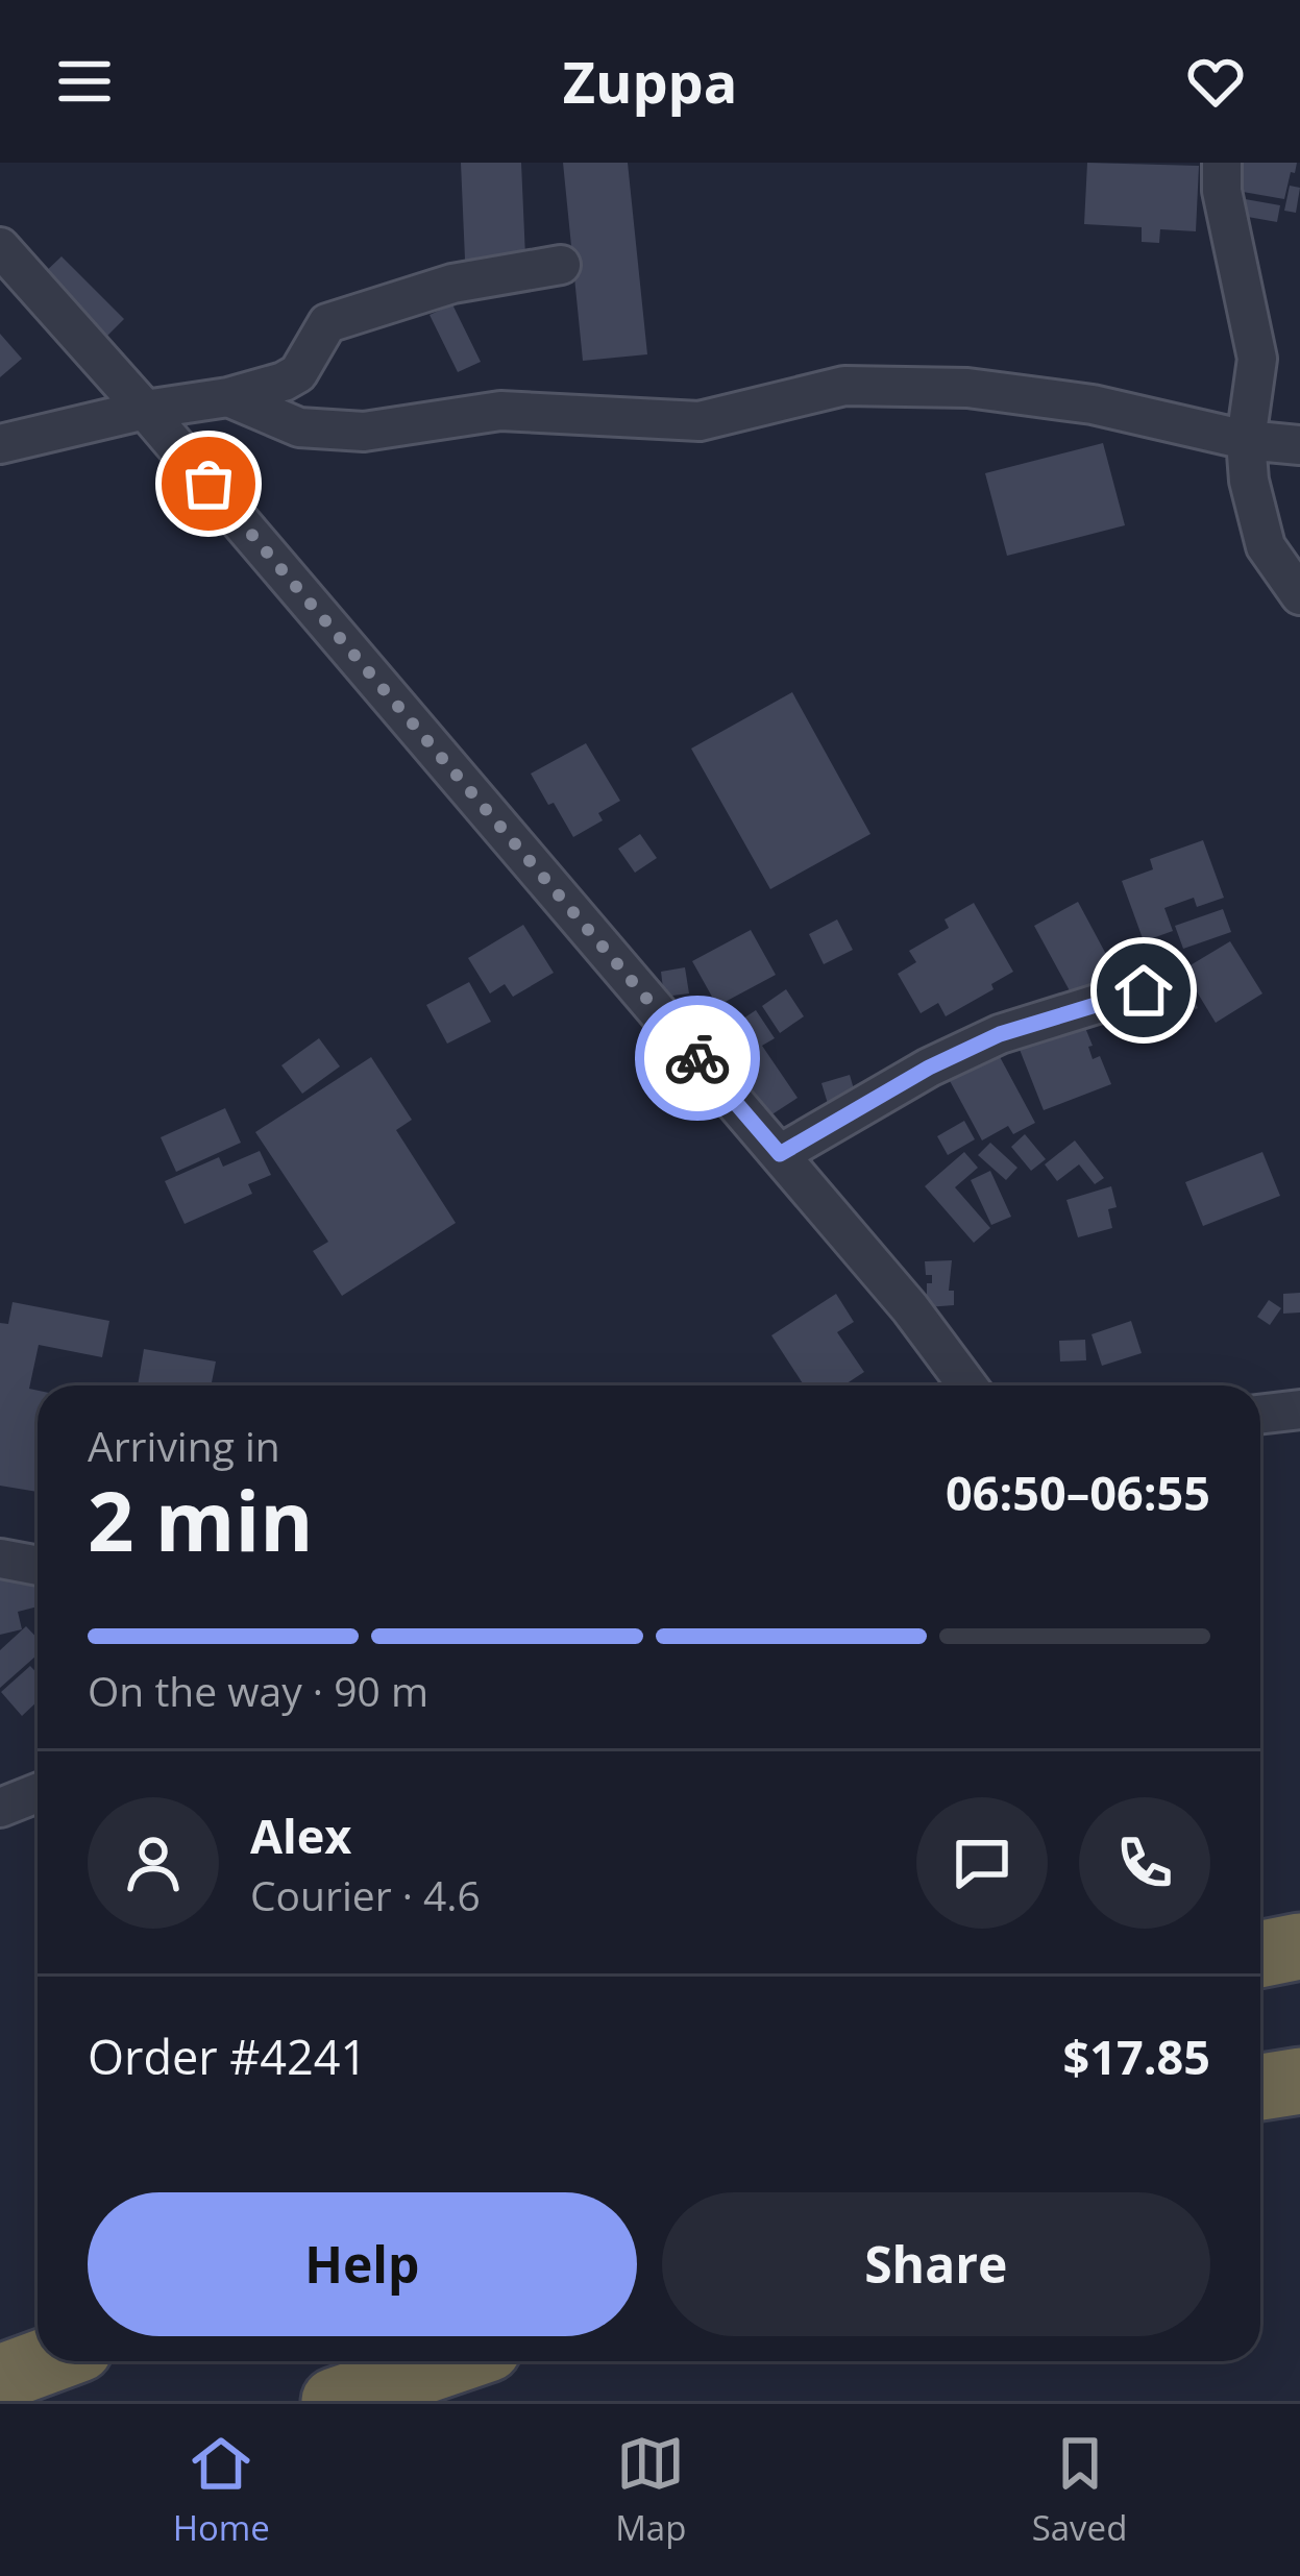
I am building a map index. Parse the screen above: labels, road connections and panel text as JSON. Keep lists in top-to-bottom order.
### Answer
{
  "page": {
    "header": "Zuppa",
    "heading": ["2 min", "Arriving in", "06:50–06:55"],
    "panel": [
      "Alex",
      "Courier · 4.6",
      "Order #4241",
      "$17.85"
    ],
    "bar": "On the way · 90 m",
    "buttons": ["Help", "Share"],
    "tabs": ["Home", "Map", "Saved"]
  }
}
